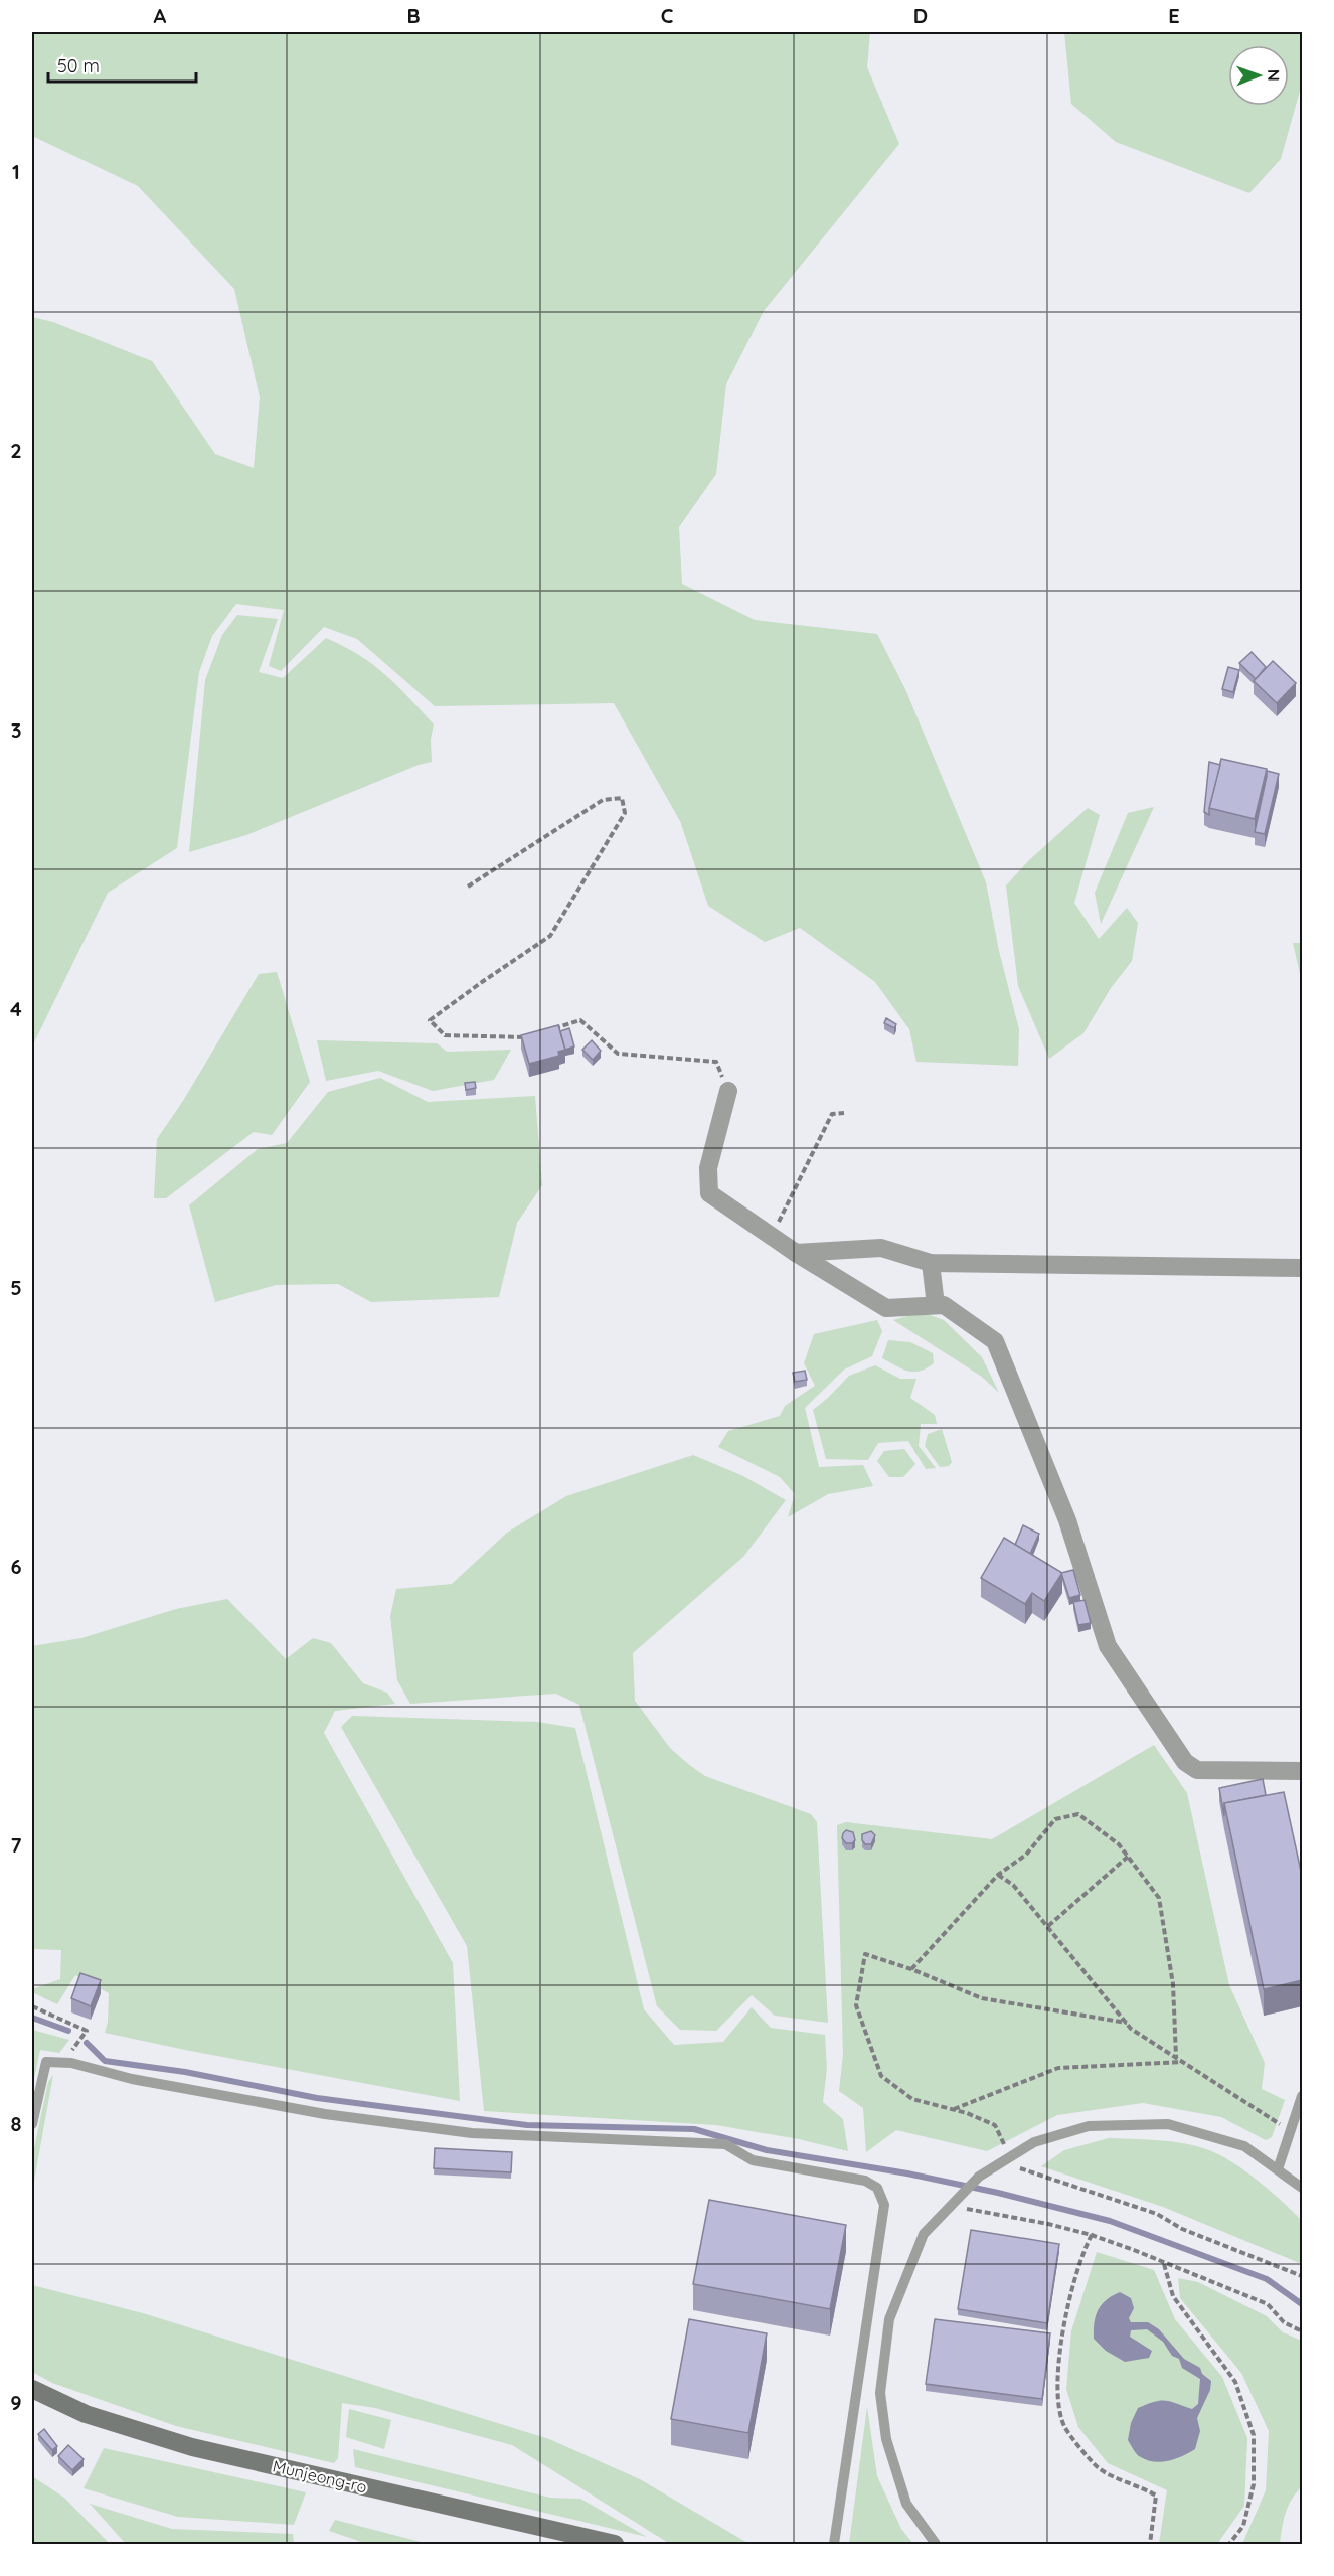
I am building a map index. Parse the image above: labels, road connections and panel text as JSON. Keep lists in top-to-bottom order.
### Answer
{
  "streets": {
    "main road": ["Munjeong-ro"]
  },
  "scale_bar": "50 m",
  "north": "right",
  "grid": {
    "columns": [
      "A",
      "B",
      "C",
      "D",
      "E"
    ],
    "rows": [
      "1",
      "2",
      "3",
      "4",
      "5",
      "6",
      "7",
      "8",
      "9"
    ]
  }
}
